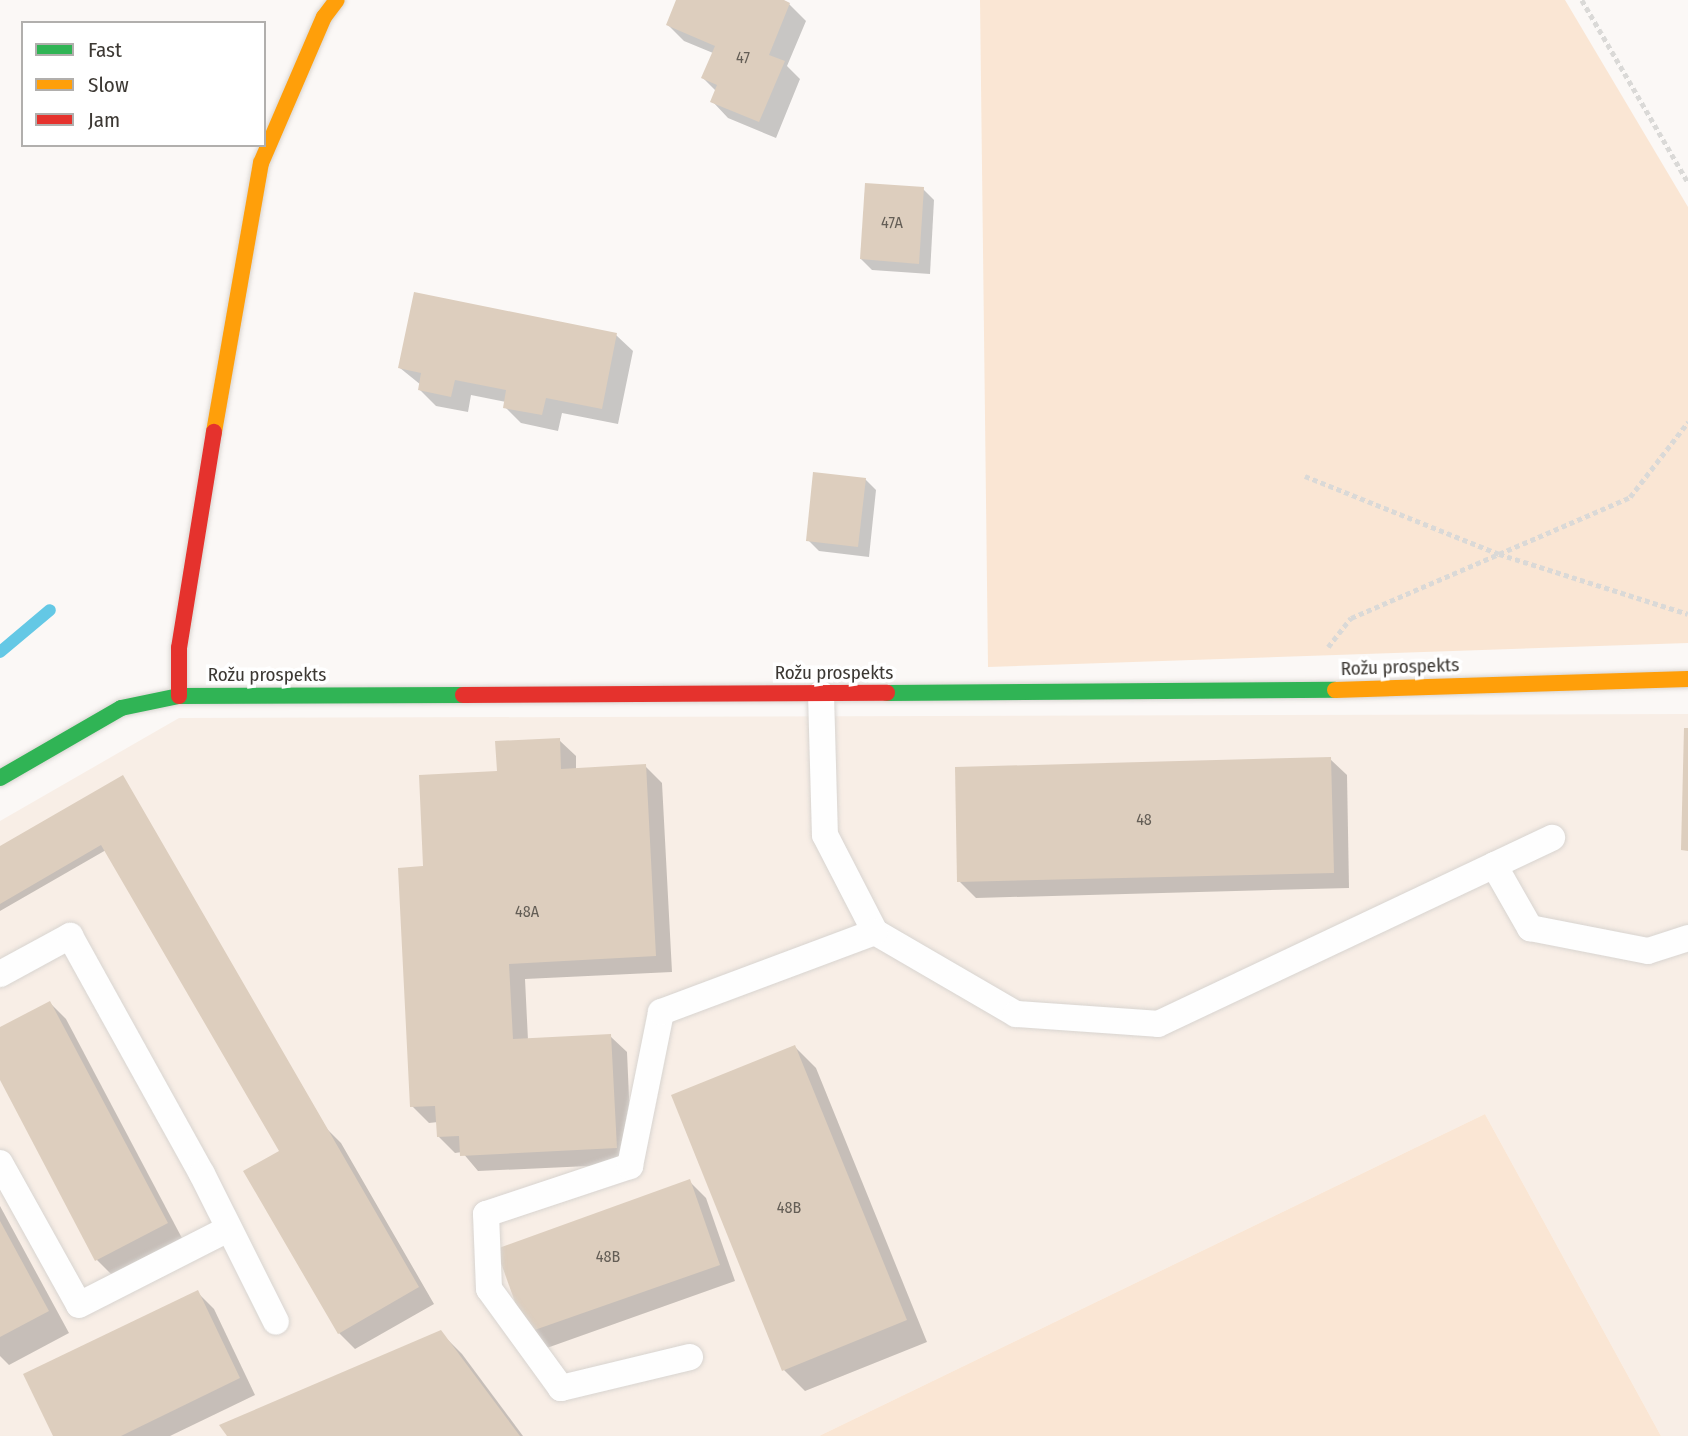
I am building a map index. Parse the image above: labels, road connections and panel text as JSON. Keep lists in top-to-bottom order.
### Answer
{
  "streets": {
    "street": ["Rožu prospekts"]
  },
  "house_numbers": [
    "47",
    "47A",
    "48",
    "48A",
    "48B",
    "48B"
  ],
  "legend": ["Fast", "Slow", "Jam"]
}
